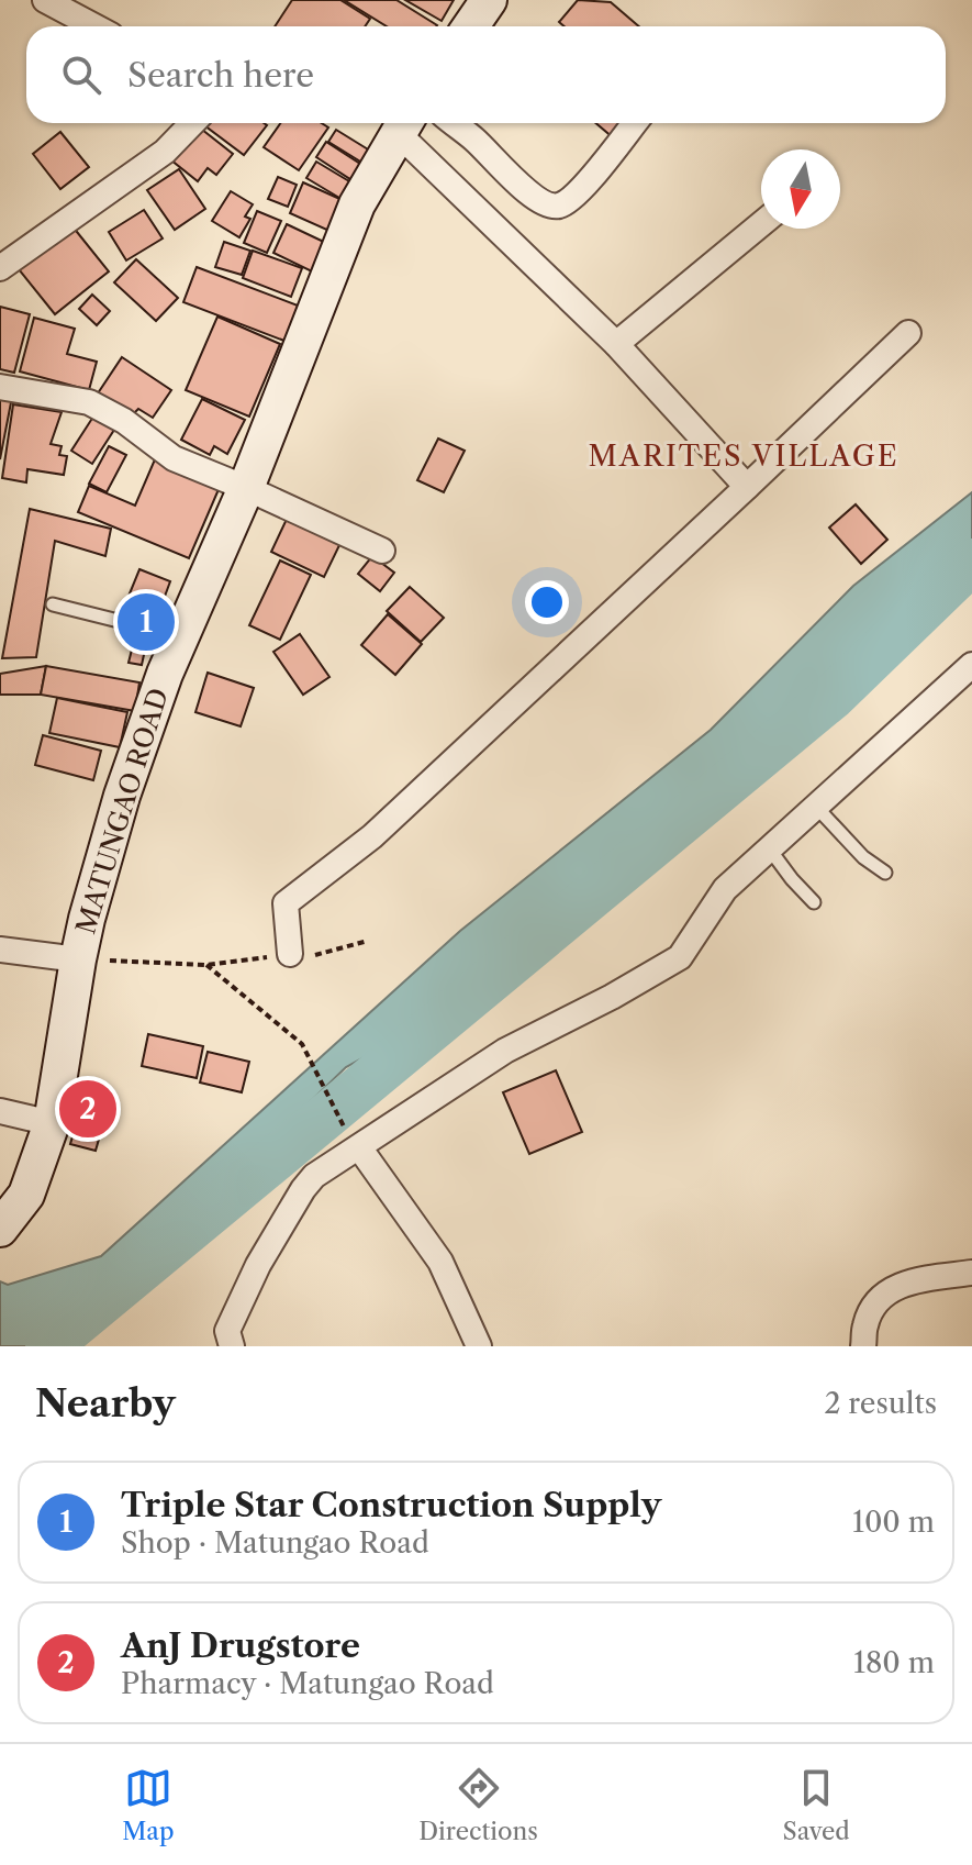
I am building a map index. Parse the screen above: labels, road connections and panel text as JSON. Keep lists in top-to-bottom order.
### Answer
{
  "streets": {
    "main road": ["MATUNGAO ROAD"]
  },
  "districts": ["MARITES VILLAGE"],
  "north": "bottom",
  "page": {
    "search": "Search here",
    "pins": ["1", "2"],
    "heading": ["Nearby", "2 results"],
    "list": [
      {
        "mark": "1",
        "name": "Triple Star Construction Supply",
        "note": "Shop · Matungao Road",
        "value": "100 m"
      },
      {
        "mark": "2",
        "name": "AnJ Drugstore",
        "note": "Pharmacy · Matungao Road",
        "value": "180 m"
      }
    ],
    "nav": ["Map", "Directions", "Saved"]
  }
}
